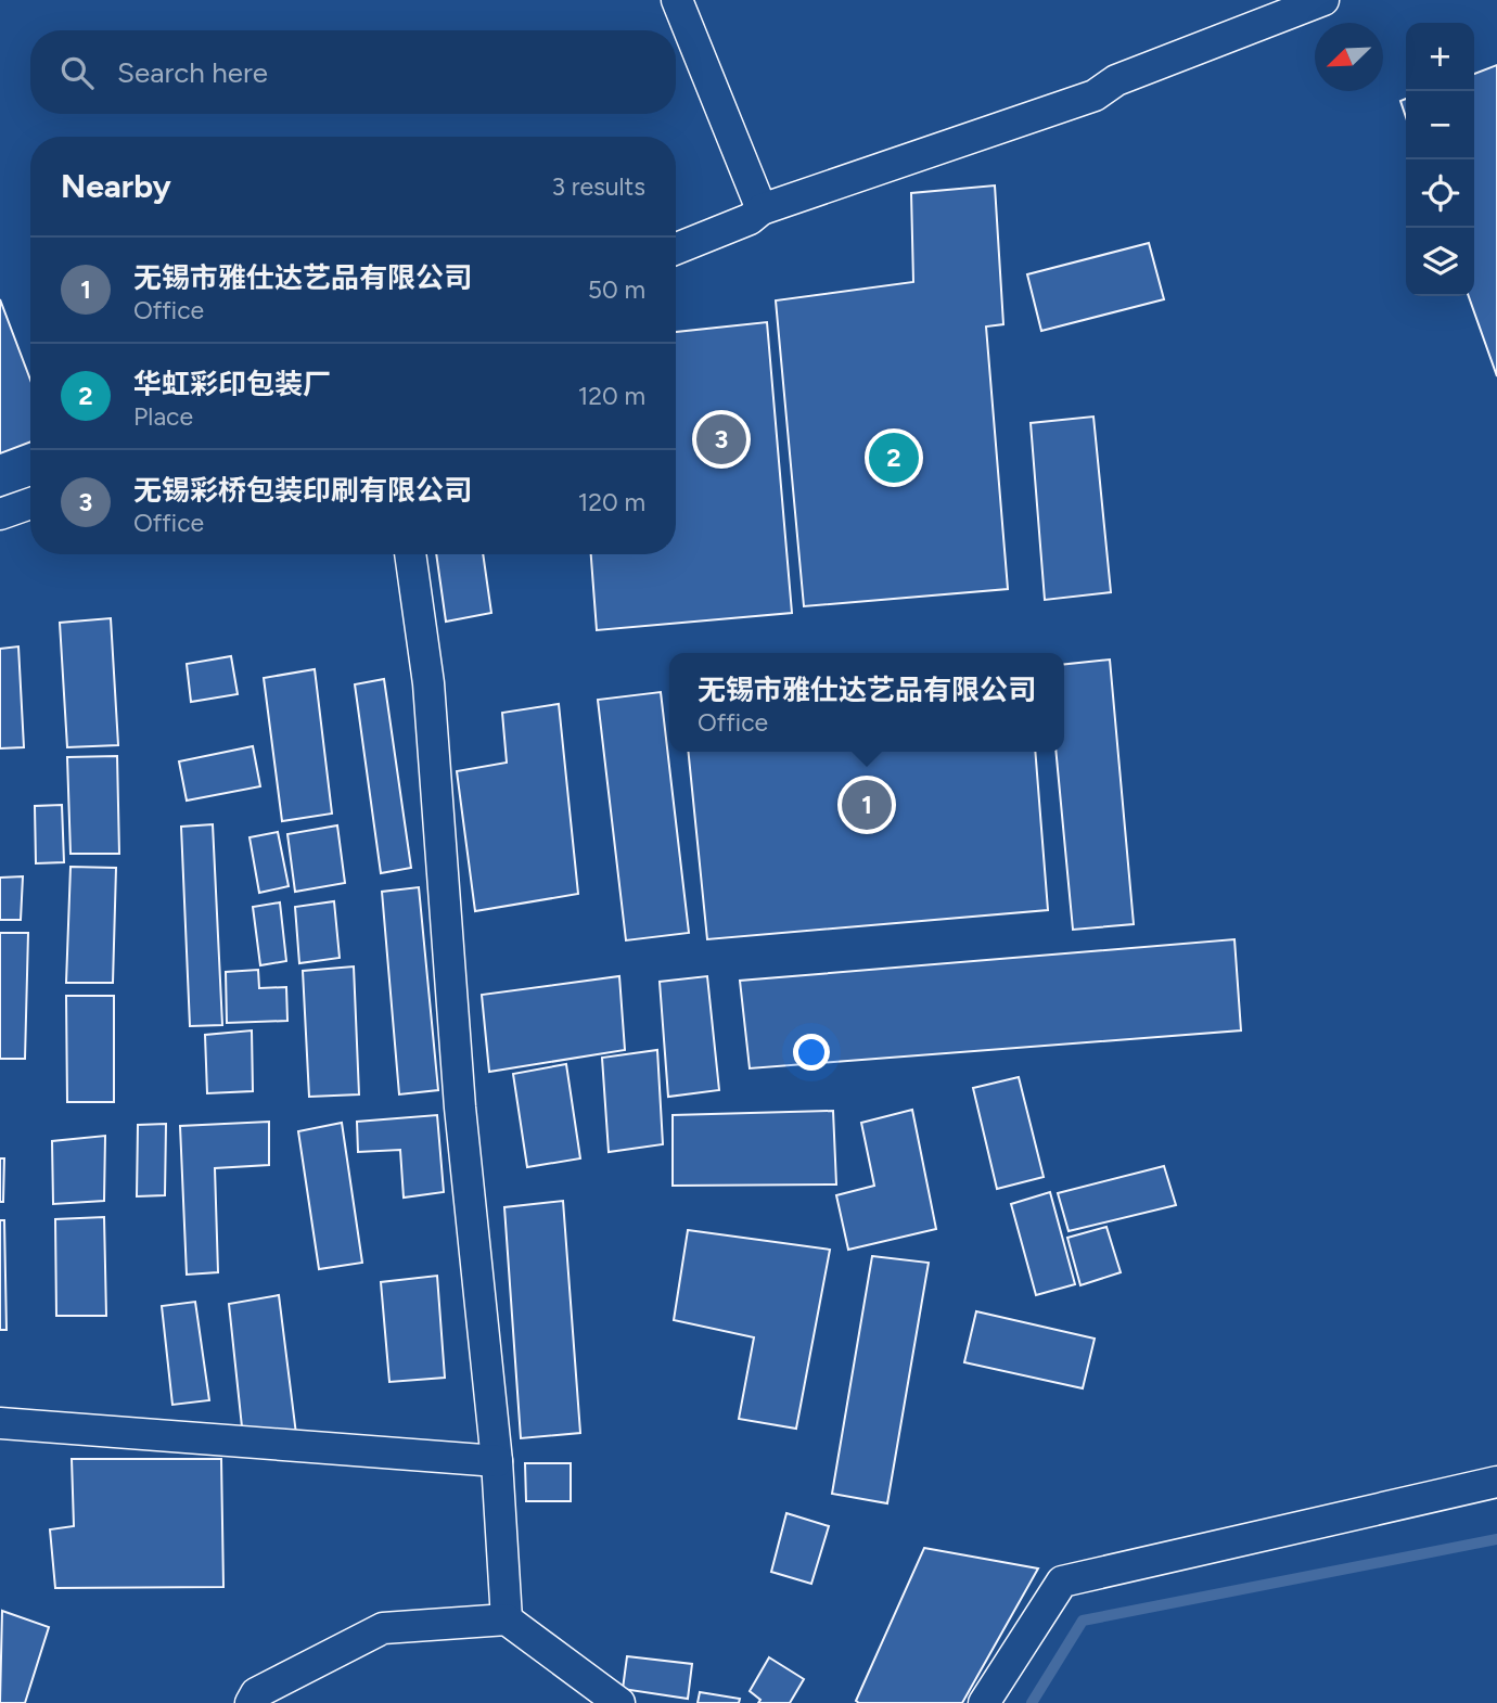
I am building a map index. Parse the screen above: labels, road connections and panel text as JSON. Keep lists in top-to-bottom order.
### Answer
{
  "north": "bottom left",
  "page": {
    "map_buttons": ["+", "−"],
    "search": "Search here",
    "heading": ["Nearby", "3 results"],
    "list": [
      {
        "mark": "1",
        "name": "无锡市雅仕达艺品有限公司",
        "note": "Office",
        "value": "50 m"
      },
      {
        "mark": "2",
        "name": "华虹彩印包装厂",
        "note": "Place",
        "value": "120 m"
      },
      {
        "mark": "3",
        "name": "无锡彩桥包装印刷有限公司",
        "note": "Office",
        "value": "120 m"
      }
    ],
    "pins": ["3", "2", "1"],
    "popup": ["无锡市雅仕达艺品有限公司", "Office"]
  }
}
